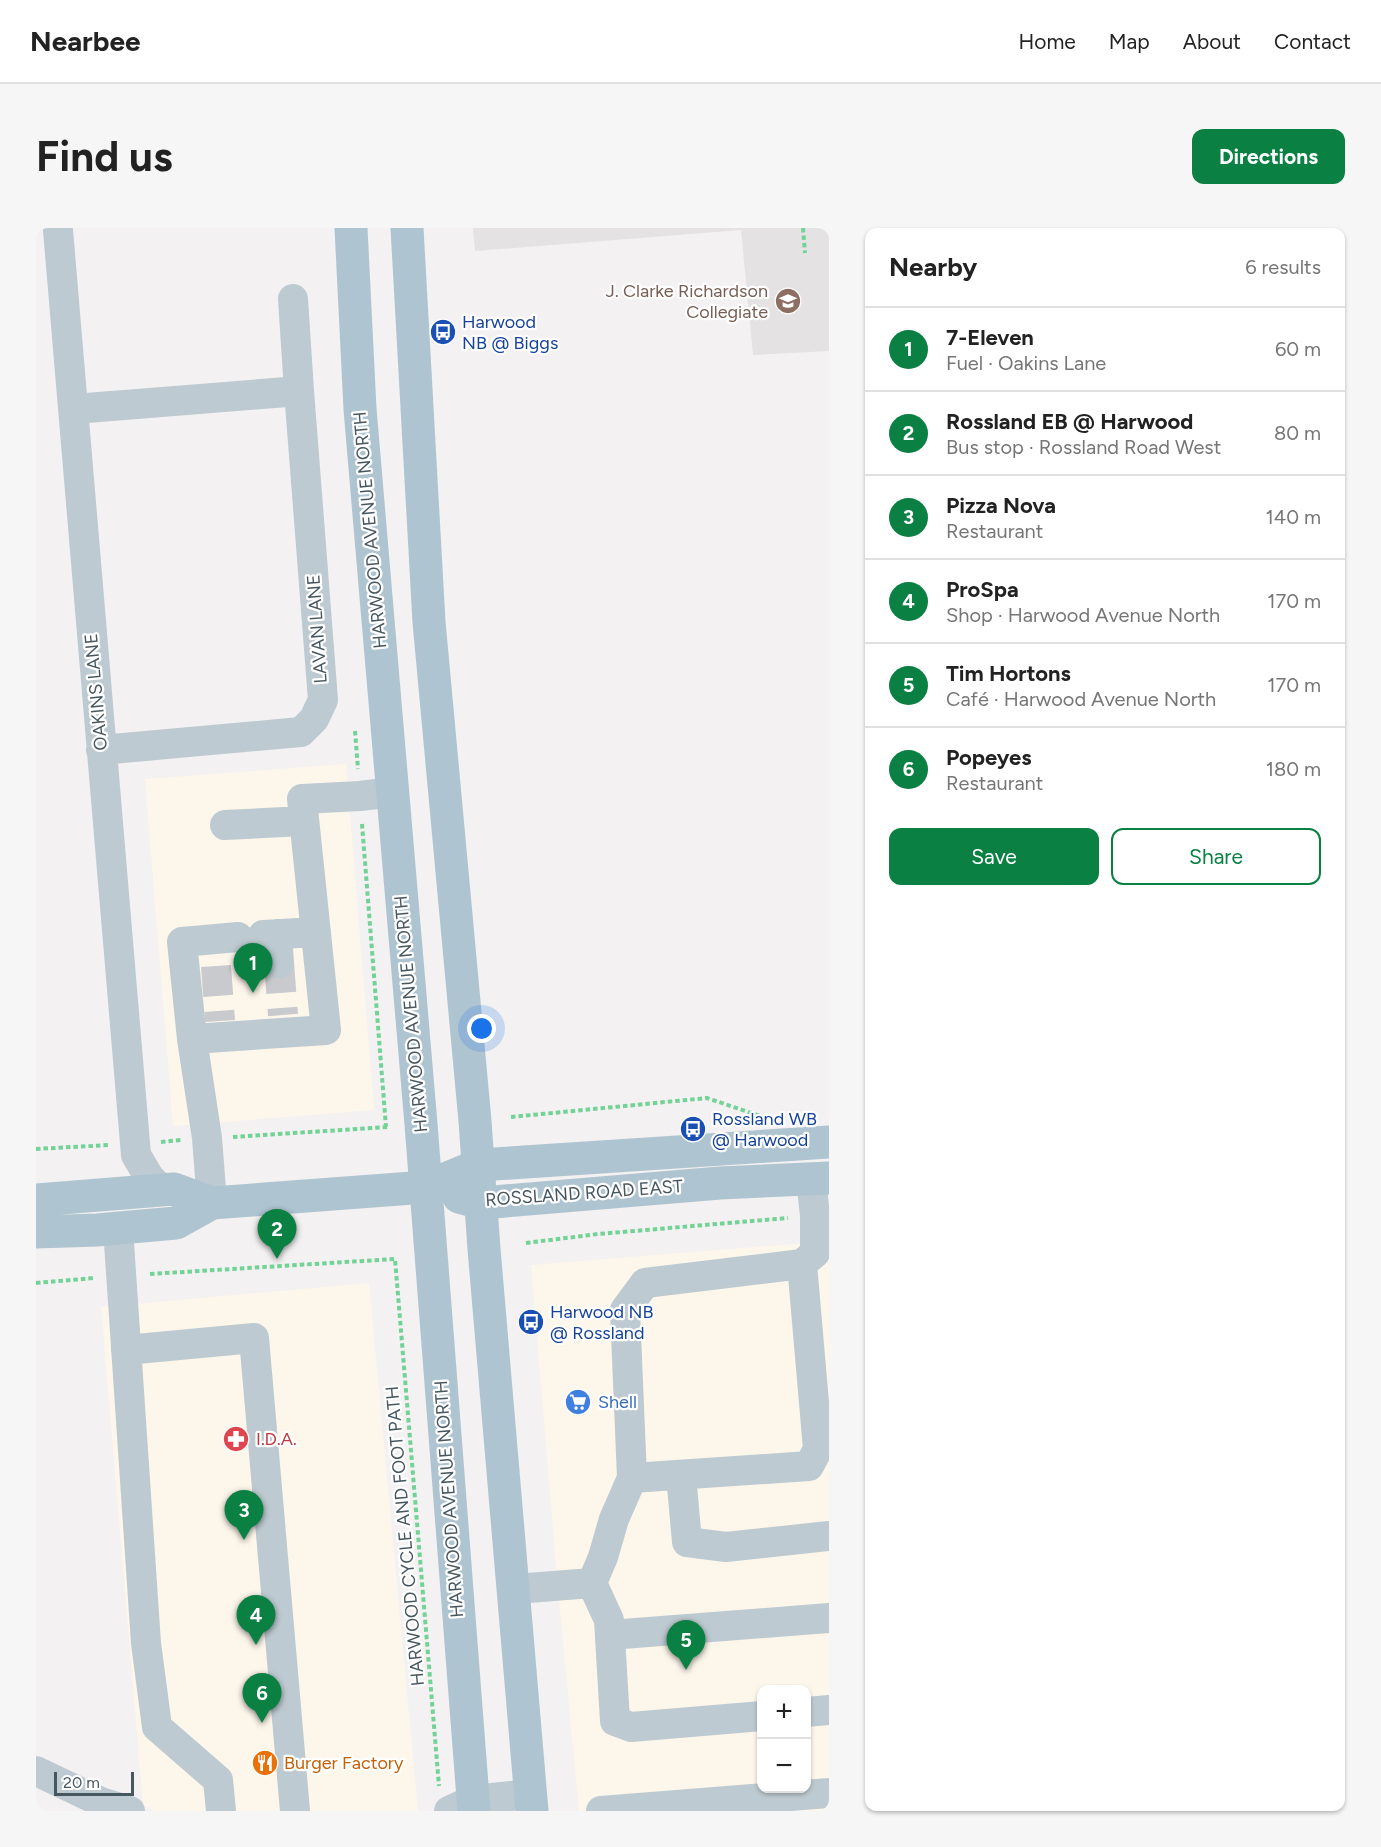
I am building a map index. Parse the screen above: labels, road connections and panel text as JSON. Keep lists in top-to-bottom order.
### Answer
{
  "streets": {
    "main road": ["HARWOOD AVENUE NORTH", "ROSSLAND ROAD EAST"],
    "street": ["LAVAN LANE", "OAKINS LANE"],
    "path": ["HARWOOD CYCLE AND FOOT PATH"]
  },
  "crossings": [
    ["HARWOOD AVENUE NORTH", "ROSSLAND ROAD EAST"],
    ["HARWOOD AVENUE NORTH", "HARWOOD CYCLE AND FOOT PATH"],
    ["LAVAN LANE", "OAKINS LANE"]
  ],
  "places": {
    "school or university": ["J. Clarke Richardson Collegiate"],
    "bus stop": ["Harwood NB @ Biggs", "Rossland WB @ Harwood", "Harwood NB @ Rossland"],
    "supermarket": ["Shell"],
    "pharmacy": ["I.D.A."],
    "restaurant": ["Burger Factory"]
  },
  "scale_bar": "20 m",
  "page": {
    "header": "Nearbee",
    "nav": [
      "Home",
      "Map",
      "About",
      "Contact"
    ],
    "buttons": [
      "Directions",
      ["Save", "Share"]
    ],
    "title": "Find us",
    "heading": ["Nearby", "6 results"],
    "list": [
      {
        "mark": "1",
        "name": "7-Eleven",
        "note": "Fuel · Oakins Lane",
        "value": "60 m"
      },
      {
        "mark": "2",
        "name": "Rossland EB @ Harwood",
        "note": "Bus stop · Rossland Road West",
        "value": "80 m"
      },
      {
        "mark": "3",
        "name": "Pizza Nova",
        "note": "Restaurant",
        "value": "140 m"
      },
      {
        "mark": "4",
        "name": "ProSpa",
        "note": "Shop · Harwood Avenue North",
        "value": "170 m"
      },
      {
        "mark": "5",
        "name": "Tim Hortons",
        "note": "Café · Harwood Avenue North",
        "value": "170 m"
      },
      {
        "mark": "6",
        "name": "Popeyes",
        "note": "Restaurant",
        "value": "180 m"
      }
    ],
    "pins": [
      "1",
      "2",
      "3",
      "4",
      "5",
      "6"
    ],
    "map_buttons": ["+", "−"],
    "scale": "20 m"
  }
}
